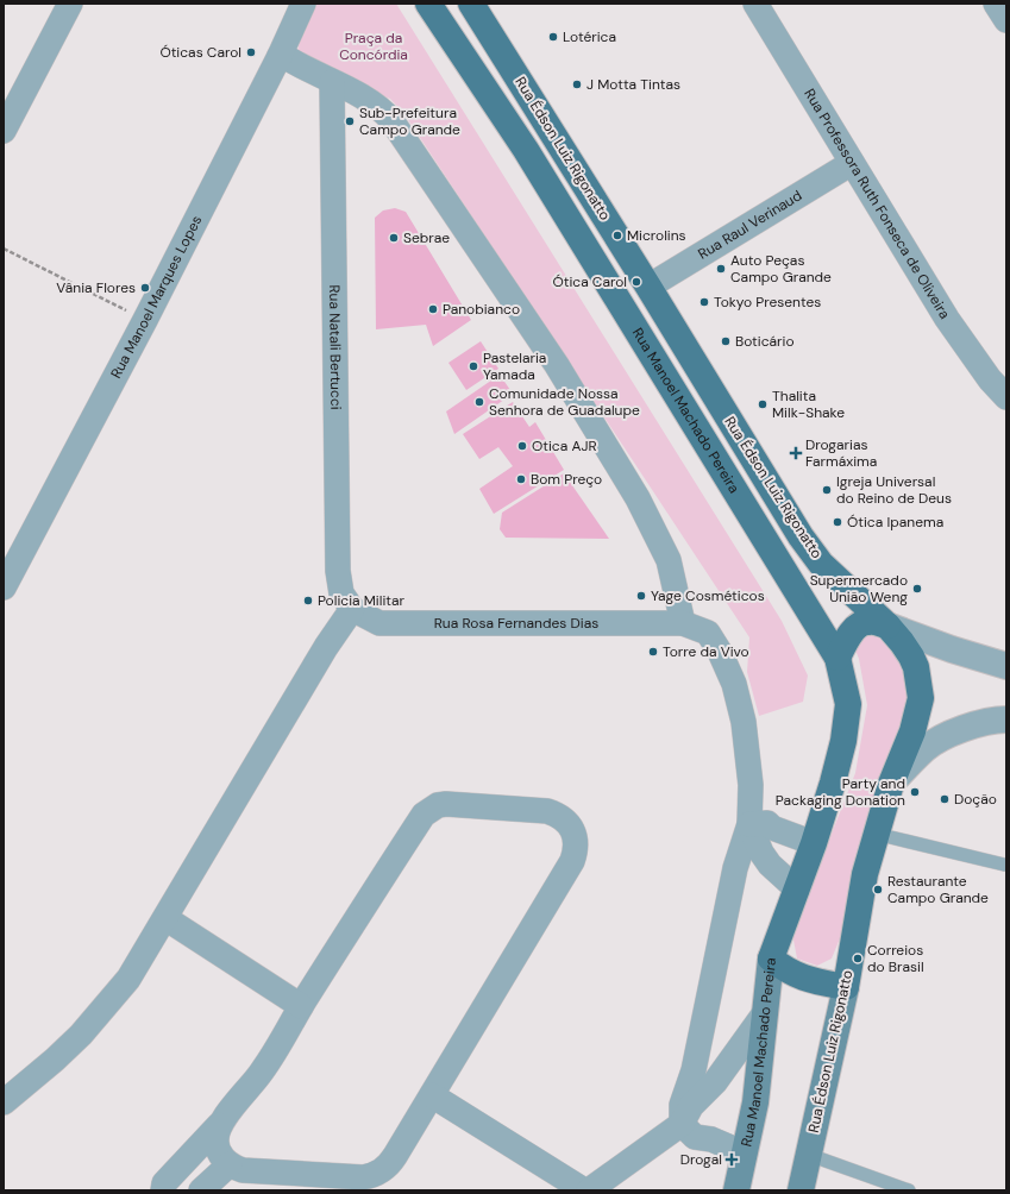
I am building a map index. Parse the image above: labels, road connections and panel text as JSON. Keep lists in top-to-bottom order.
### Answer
{
  "streets": {
    "main road": ["Rua Édson Luiz Rigonatto", "Rua Manoel Machado Pereira"],
    "street": [
      "Rua Professora Ruth Fonseca de Oliveira",
      "Rua Raul Verinaud",
      "Rua Manoel Marques Lopes",
      "Rua Natali Bertucci",
      "Rua Rosa Fernandes Dias"
    ]
  },
  "crossings": [
    ["Rua Édson Luiz Rigonatto", "Rua Raul Verinaud"],
    ["Rua Professora Ruth Fonseca de Oliveira", "Rua Raul Verinaud"],
    ["Rua Natali Bertucci", "Rua Rosa Fernandes Dias"]
  ],
  "parks": ["Praça da Concórdia"],
  "places": {
    "other": [
      "Lotérica",
      "Óticas Carol",
      "J Motta Tintas",
      "Sub-Prefeitura Campo Grande",
      "Microlins",
      "Sebrae",
      "Auto Peças Campo Grande",
      "Ótica Carol",
      "Vânia Flores",
      "Tokyo Presentes",
      "Panobianco",
      "Boticário",
      "Pastelaria Yamada",
      "Comunidade Nossa Senhora de Guadalupe",
      "Thalita Milk-Shake",
      "Otica AJR",
      "Bom Preço",
      "Igreja Universal do Reino de Deus",
      "Ótica Ipanema",
      "Supermercado União Weng",
      "Yage Cosméticos",
      "Policia Militar",
      "Torre da Vivo",
      "Party and Packaging Donation",
      "Doção",
      "Restaurante Campo Grande",
      "Correios do Brasil"
    ],
    "health": ["Drogarias Farmáxima", "Drogal"]
  }
}
